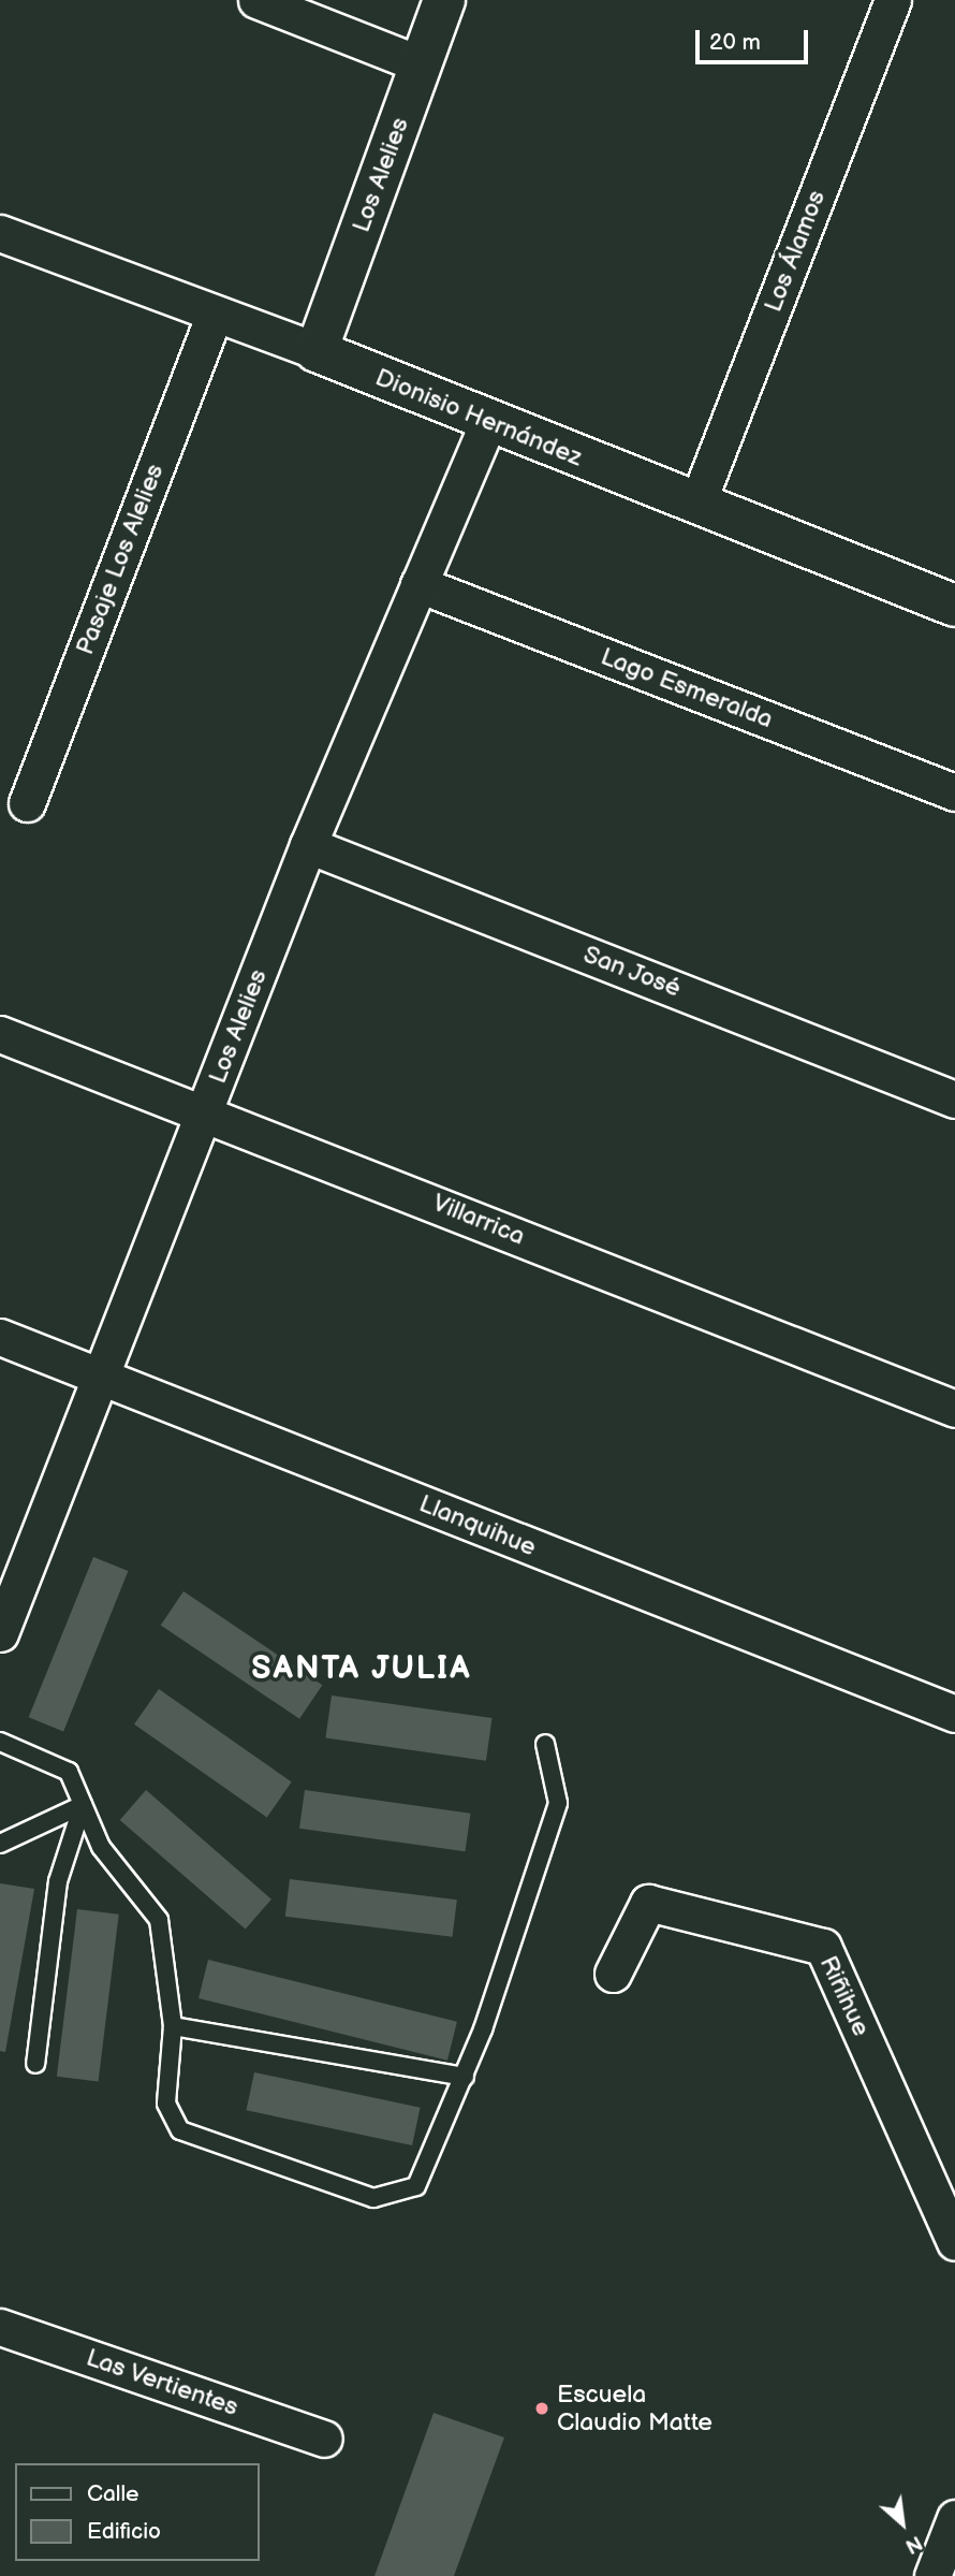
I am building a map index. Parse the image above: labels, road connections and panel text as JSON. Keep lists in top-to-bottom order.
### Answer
{
  "streets": {
    "street": [
      "Los Alelies",
      "Los Álamos",
      "Dionisio Hernández",
      "Pasaje Los Alelies",
      "Lago Esmeralda",
      "San José",
      "Villarrica",
      "Llanquihue",
      "Riñihue",
      "Las Vertientes"
    ]
  },
  "crossings": [
    ["Los Alelies", "Dionisio Hernández"],
    ["Los Alelies", "Lago Esmeralda"],
    ["Los Alelies", "San José"],
    ["Los Alelies", "Villarrica"],
    ["Los Alelies", "Llanquihue"],
    ["Los Álamos", "Dionisio Hernández"],
    ["Dionisio Hernández", "Pasaje Los Alelies"]
  ],
  "districts": ["SANTA JULIA"],
  "places": ["Escuela Claudio Matte"],
  "legend": ["Calle", "Edificio"],
  "scale_bar": "20 m",
  "north": "bottom right"
}
